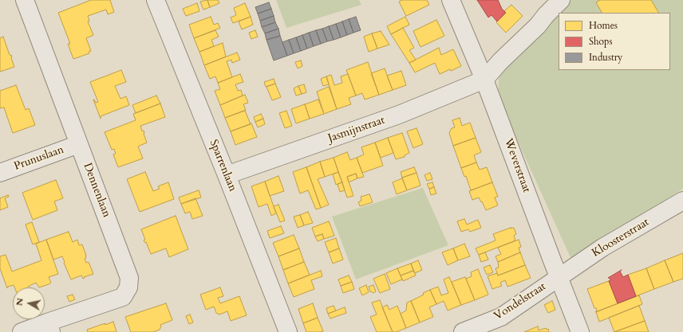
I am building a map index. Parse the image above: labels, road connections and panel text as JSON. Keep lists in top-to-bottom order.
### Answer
{
  "streets": {
    "street": [
      "Jasmijnstraat",
      "Prunuslaan",
      "Sparrenlaan",
      "Weverstraat",
      "Dennenlaan",
      "Kloosterstraat",
      "Vondelstraat"
    ]
  },
  "crossings": [
    ["Jasmijnstraat", "Sparrenlaan"],
    ["Jasmijnstraat", "Weverstraat"],
    ["Prunuslaan", "Dennenlaan"],
    ["Weverstraat", "Kloosterstraat"],
    ["Weverstraat", "Vondelstraat"],
    ["Kloosterstraat", "Vondelstraat"]
  ],
  "legend": ["Homes", "Shops", "Industry"],
  "north": "left"
}
